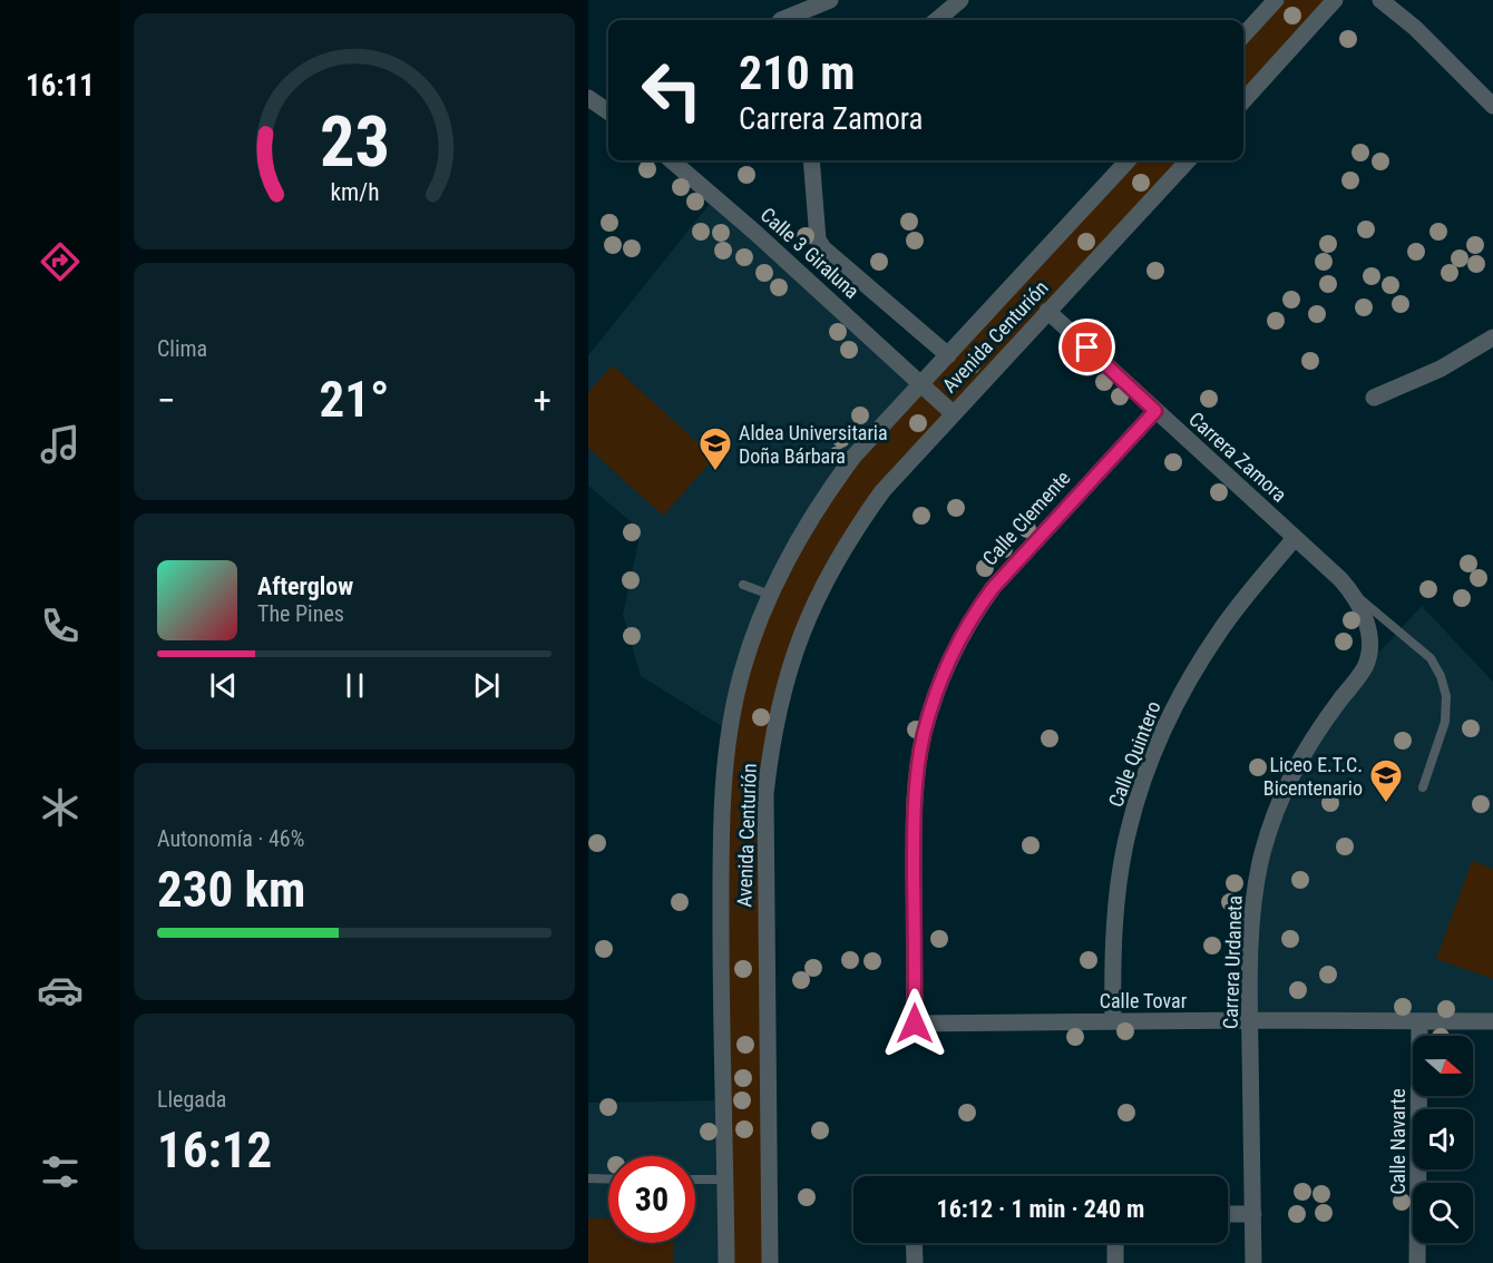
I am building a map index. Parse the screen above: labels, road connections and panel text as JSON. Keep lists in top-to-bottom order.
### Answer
{
  "streets": {
    "street": [
      "Calle 3 Giraluna",
      "Avenida Centurión",
      "Carrera Zamora",
      "Calle Clemente",
      "Calle Quintero",
      "Carrera Urdaneta",
      "Calle Tovar",
      "Calle Navarte"
    ]
  },
  "crossings": [
    ["Calle 3 Giraluna", "Avenida Centurión"],
    ["Avenida Centurión", "Carrera Zamora"],
    ["Carrera Zamora", "Calle Clemente"],
    ["Carrera Zamora", "Calle Quintero"],
    ["Carrera Zamora", "Carrera Urdaneta"],
    ["Calle Clemente", "Calle Tovar"],
    ["Calle Quintero", "Calle Tovar"],
    ["Carrera Urdaneta", "Calle Tovar"],
    ["Calle Tovar", "Calle Navarte"]
  ],
  "places": {
    "school or university": ["Aldea Universitaria Doña Bárbara", "Liceo E.T.C. Bicentenario"]
  },
  "north": "right",
  "page": {
    "tabs": "16:11",
    "turn": ["210 m", "Carrera Zamora"],
    "tile": [
      "Clima",
      ["Autonomía · 46%", "230 km"],
      ["Llegada", "16:12"]
    ],
    "heat": ["−", "21°", "+"],
    "song": ["Afterglow", "The Pines"],
    "limit": "30",
    "trip": "16:12 · 1 min · 240 m",
    "gauge": ["23", "km/h"]
  }
}
